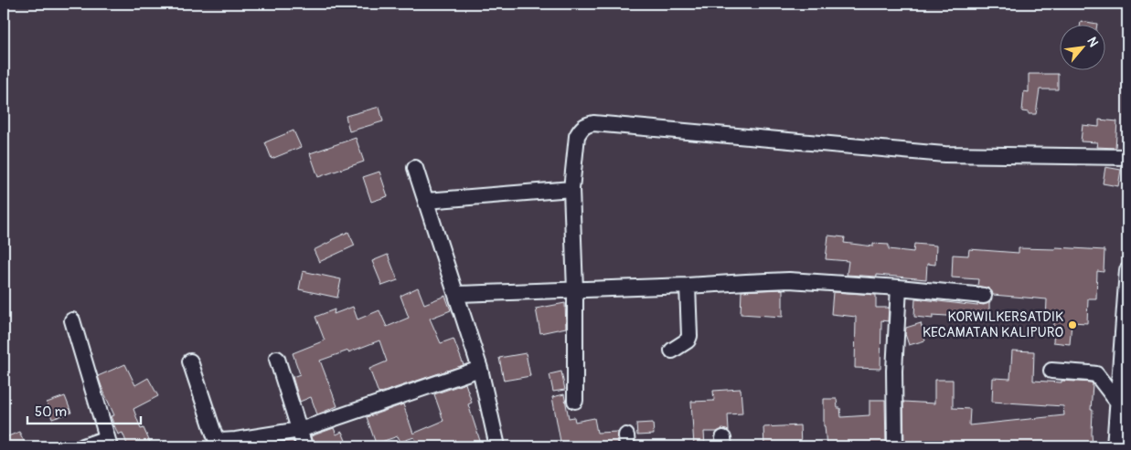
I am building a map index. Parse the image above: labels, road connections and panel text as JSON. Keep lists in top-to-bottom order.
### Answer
{
  "places": ["KORWILKERSATDIK KECAMATAN KALIPURO"],
  "scale_bar": "50 m",
  "north": "top right"
}
